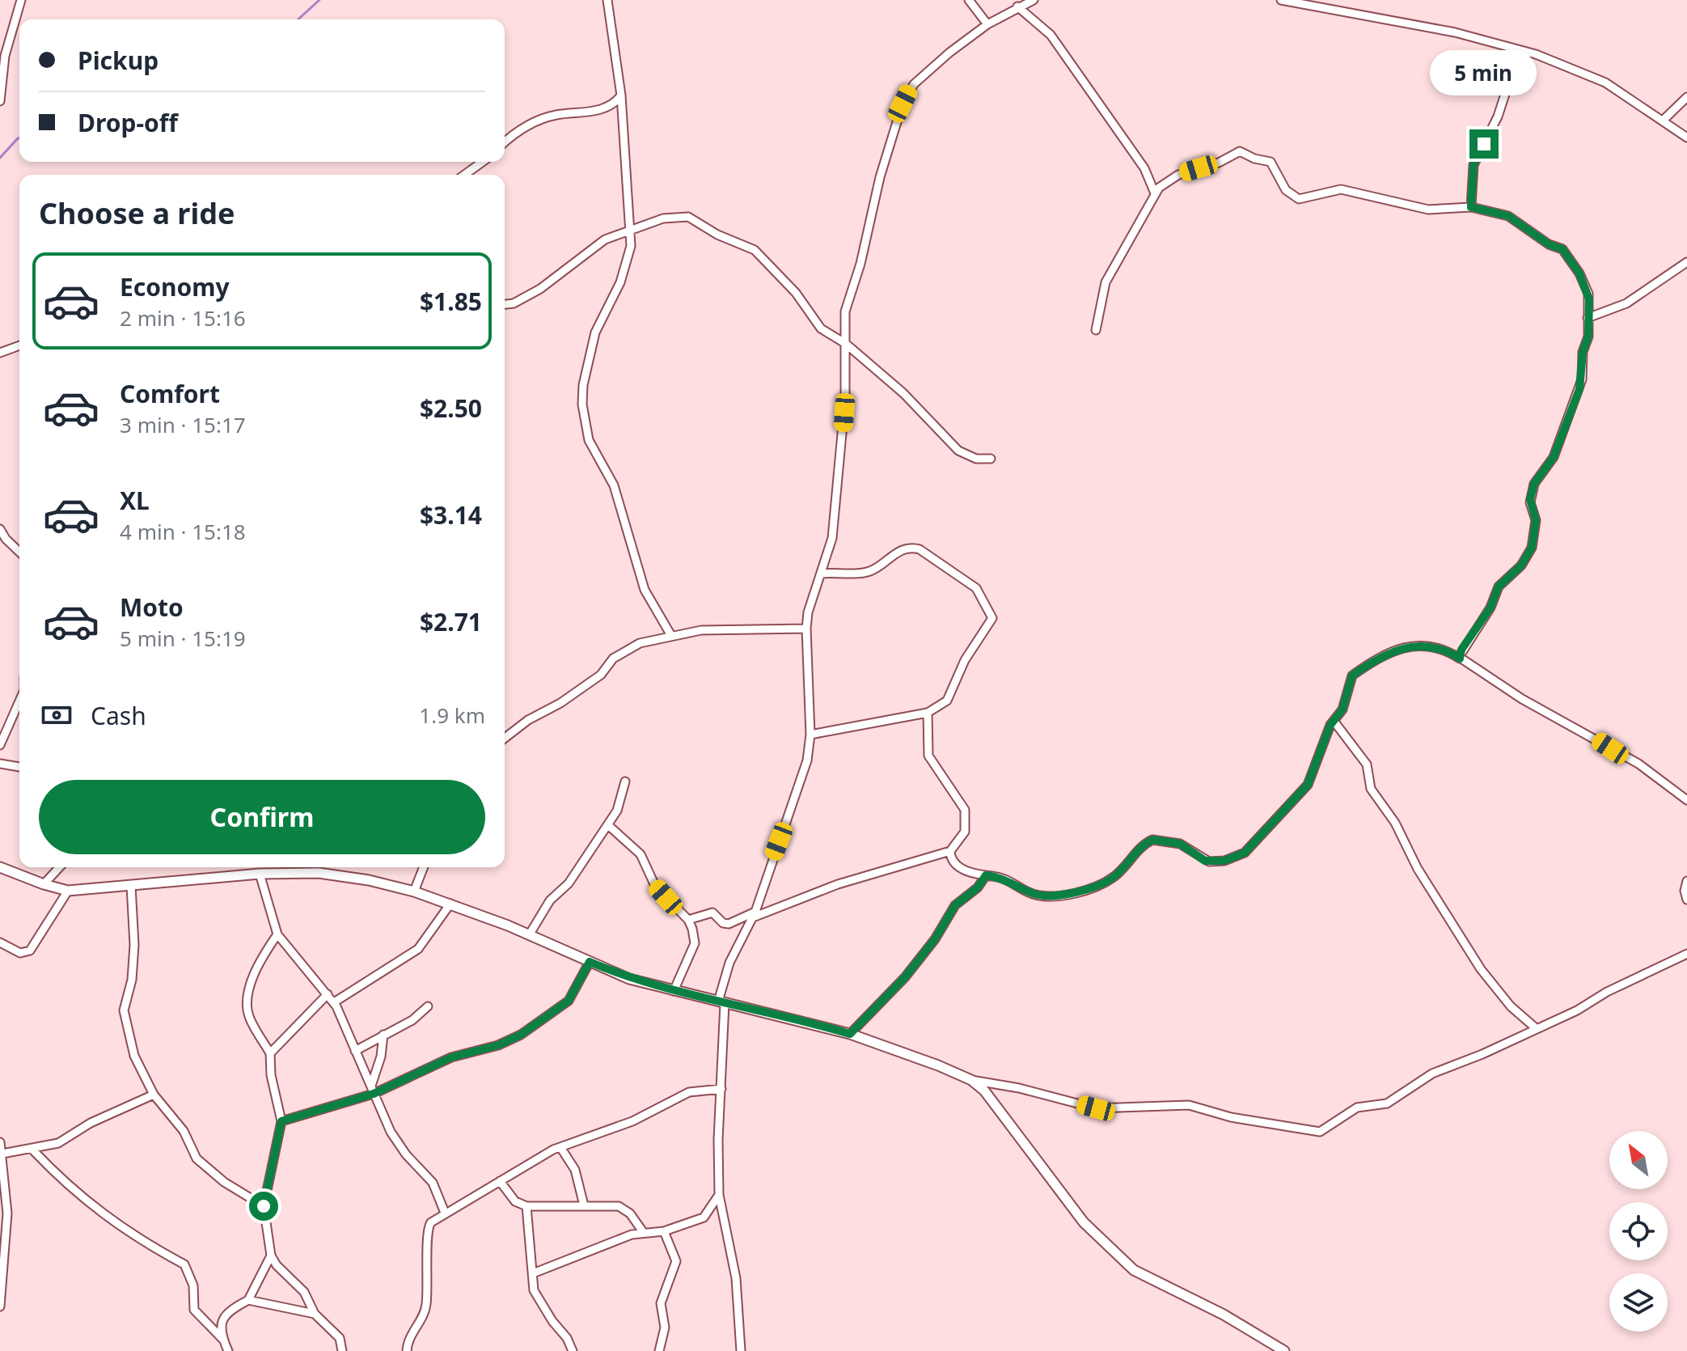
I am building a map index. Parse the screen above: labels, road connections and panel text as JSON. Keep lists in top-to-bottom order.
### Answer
{
  "north": "top left",
  "page": {
    "banner": ["Pickup", "Drop-off"],
    "bubble": "5 min",
    "heading": "Choose a ride",
    "list": [
      {
        "name": "Economy",
        "note": "2 min · 15:16",
        "value": "$1.85"
      },
      {
        "name": "Comfort",
        "note": "3 min · 15:17",
        "value": "$2.50"
      },
      {
        "name": "XL",
        "note": "4 min · 15:18",
        "value": "$3.14"
      },
      {
        "name": "Moto",
        "note": "5 min · 15:19",
        "value": "$2.71"
      }
    ],
    "pay": ["Cash", "1.9 km"],
    "buttons": "Confirm"
  }
}
